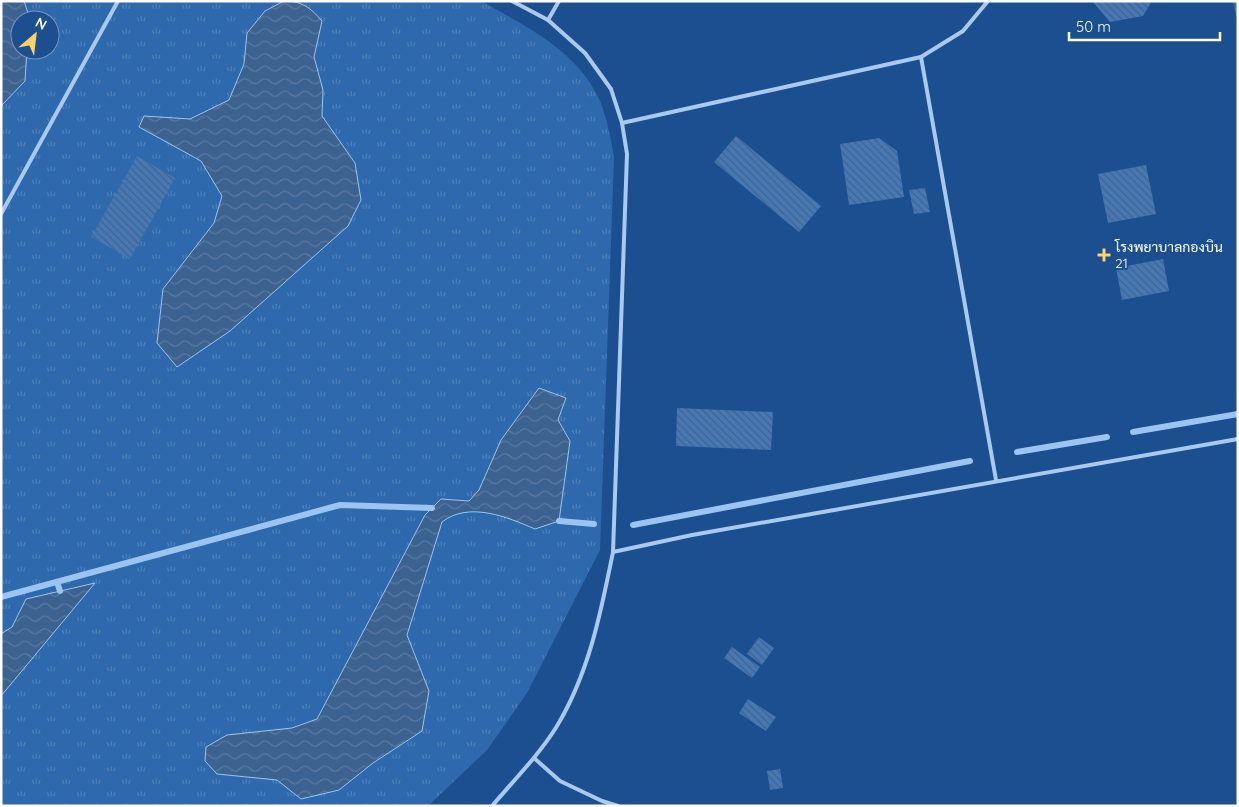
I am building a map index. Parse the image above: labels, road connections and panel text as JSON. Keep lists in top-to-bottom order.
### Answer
{
  "places": {
    "health": ["โรงพยาบาลกองบิน 21"]
  },
  "scale_bar": "50 m",
  "north": "top right"
}
